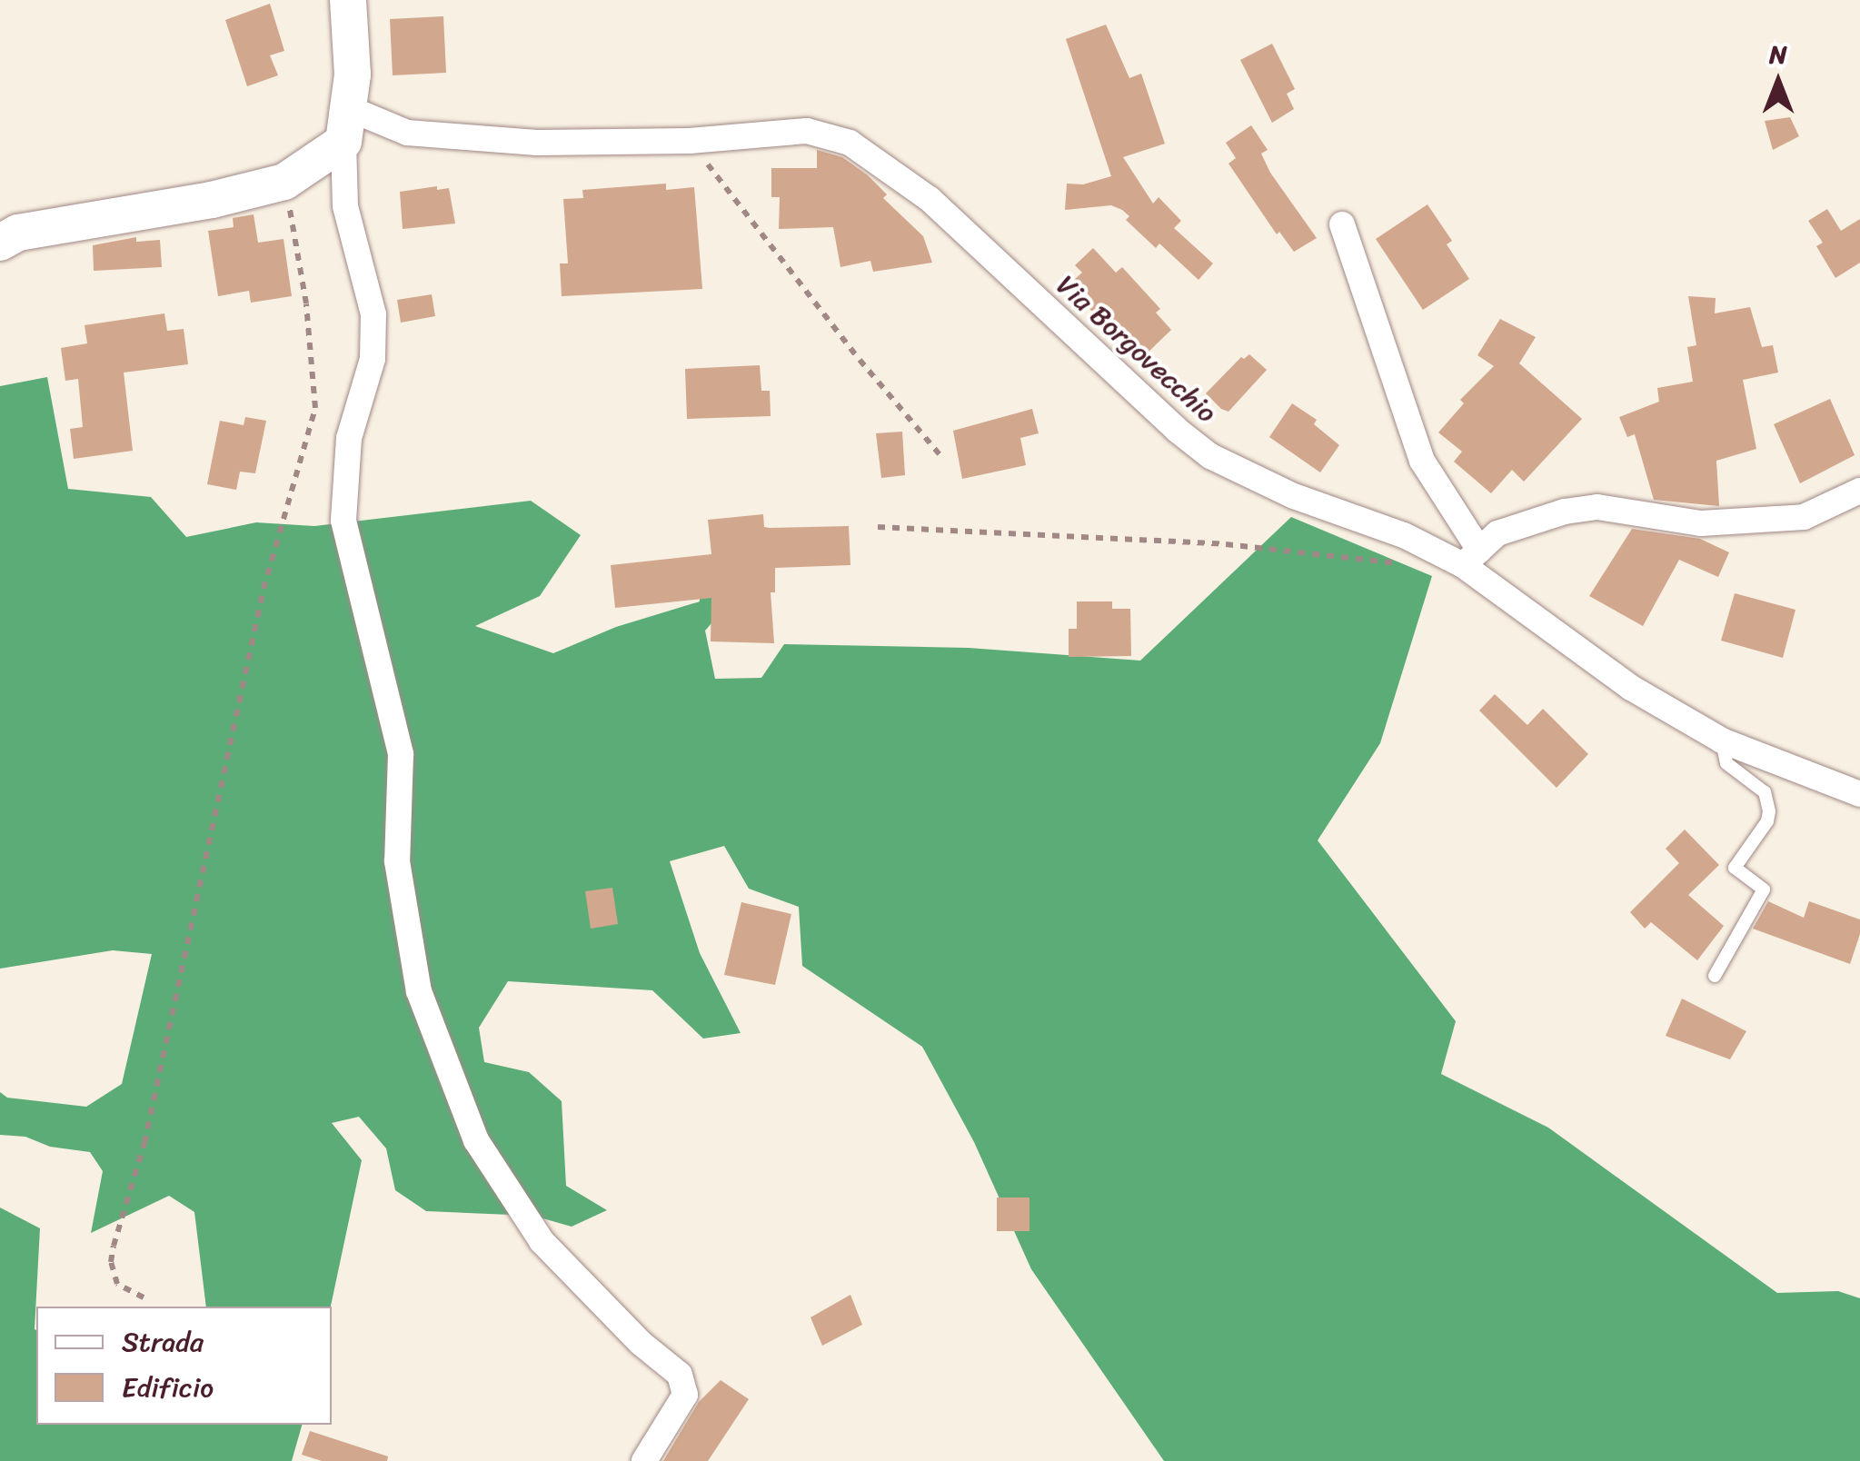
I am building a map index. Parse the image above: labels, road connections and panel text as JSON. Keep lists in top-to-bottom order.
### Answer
{
  "streets": {
    "street": ["Via Borgovecchio"]
  },
  "legend": ["Strada", "Edificio"],
  "north": "top"
}
